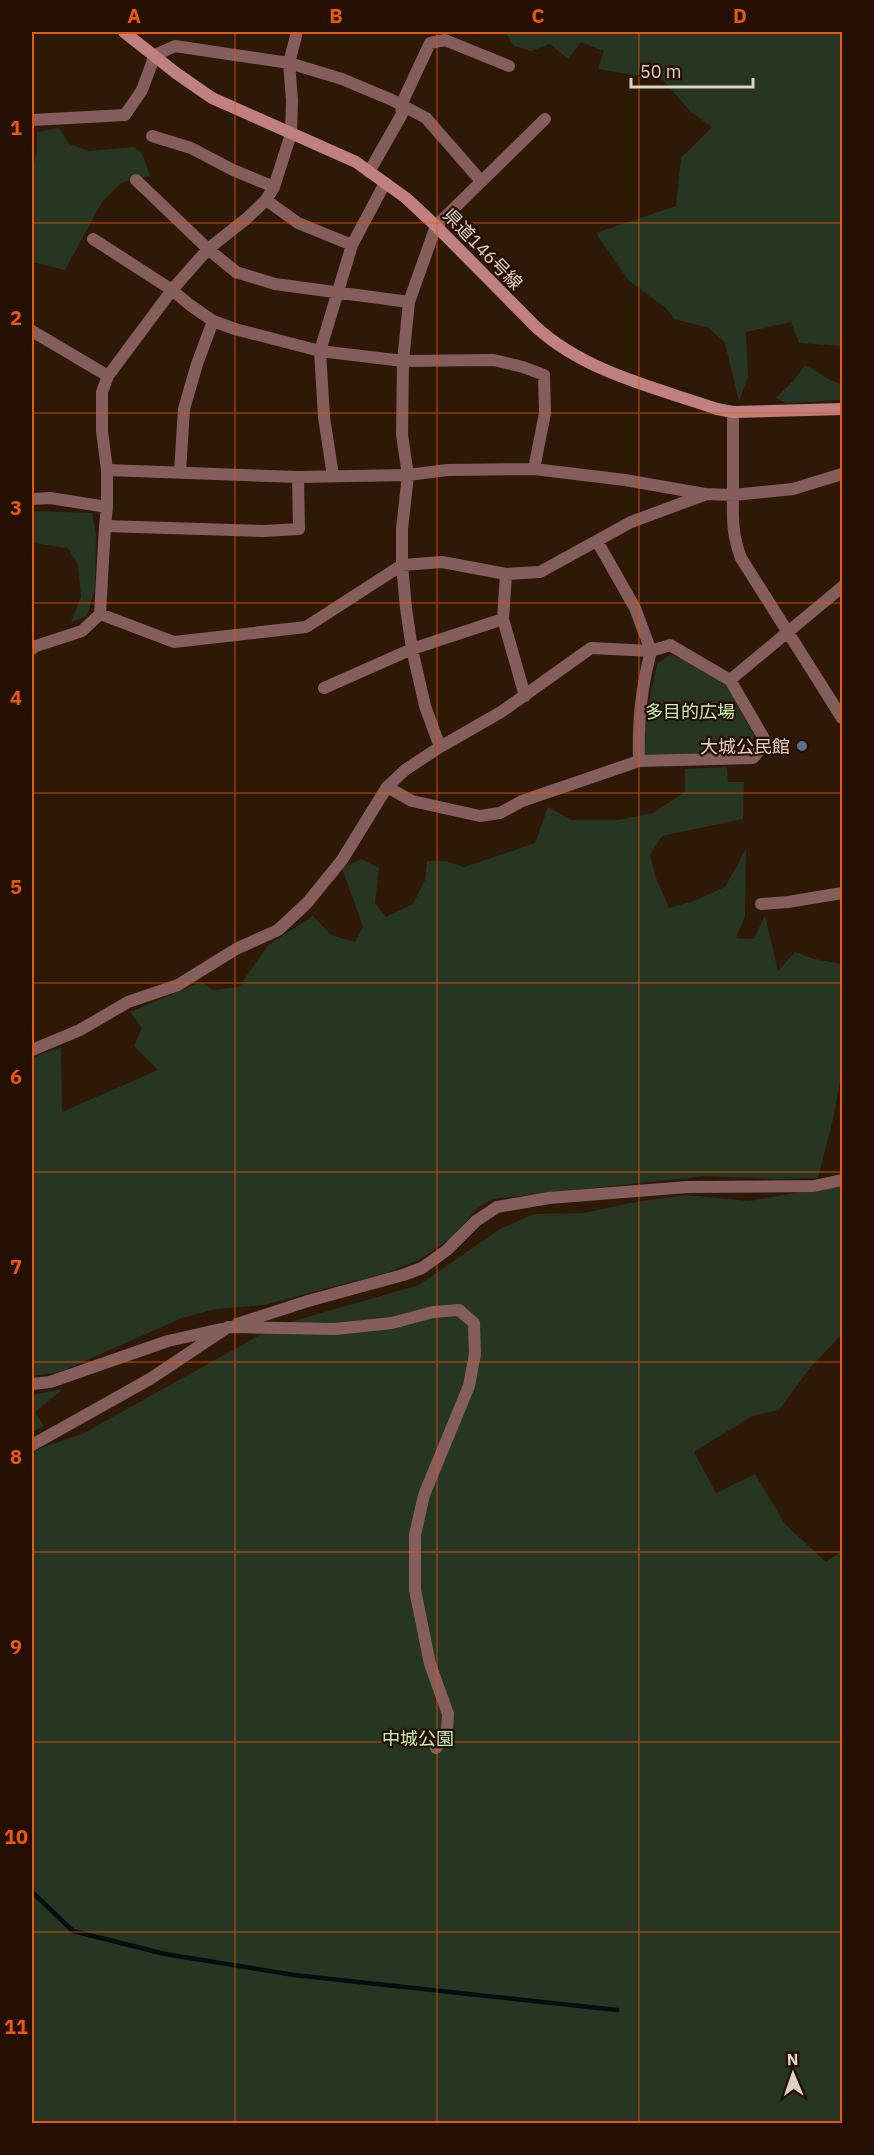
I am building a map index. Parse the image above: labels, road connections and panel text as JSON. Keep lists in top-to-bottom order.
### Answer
{
  "streets": {
    "main road": ["県道146号線"]
  },
  "parks": ["多目的広場", "中城公園"],
  "places": ["大城公民館"],
  "scale_bar": "50 m",
  "north": "top",
  "grid": {
    "columns": [
      "A",
      "B",
      "C",
      "D"
    ],
    "rows": [
      "1",
      "2",
      "3",
      "4",
      "5",
      "6",
      "7",
      "8",
      "9",
      "10",
      "11"
    ]
  }
}
